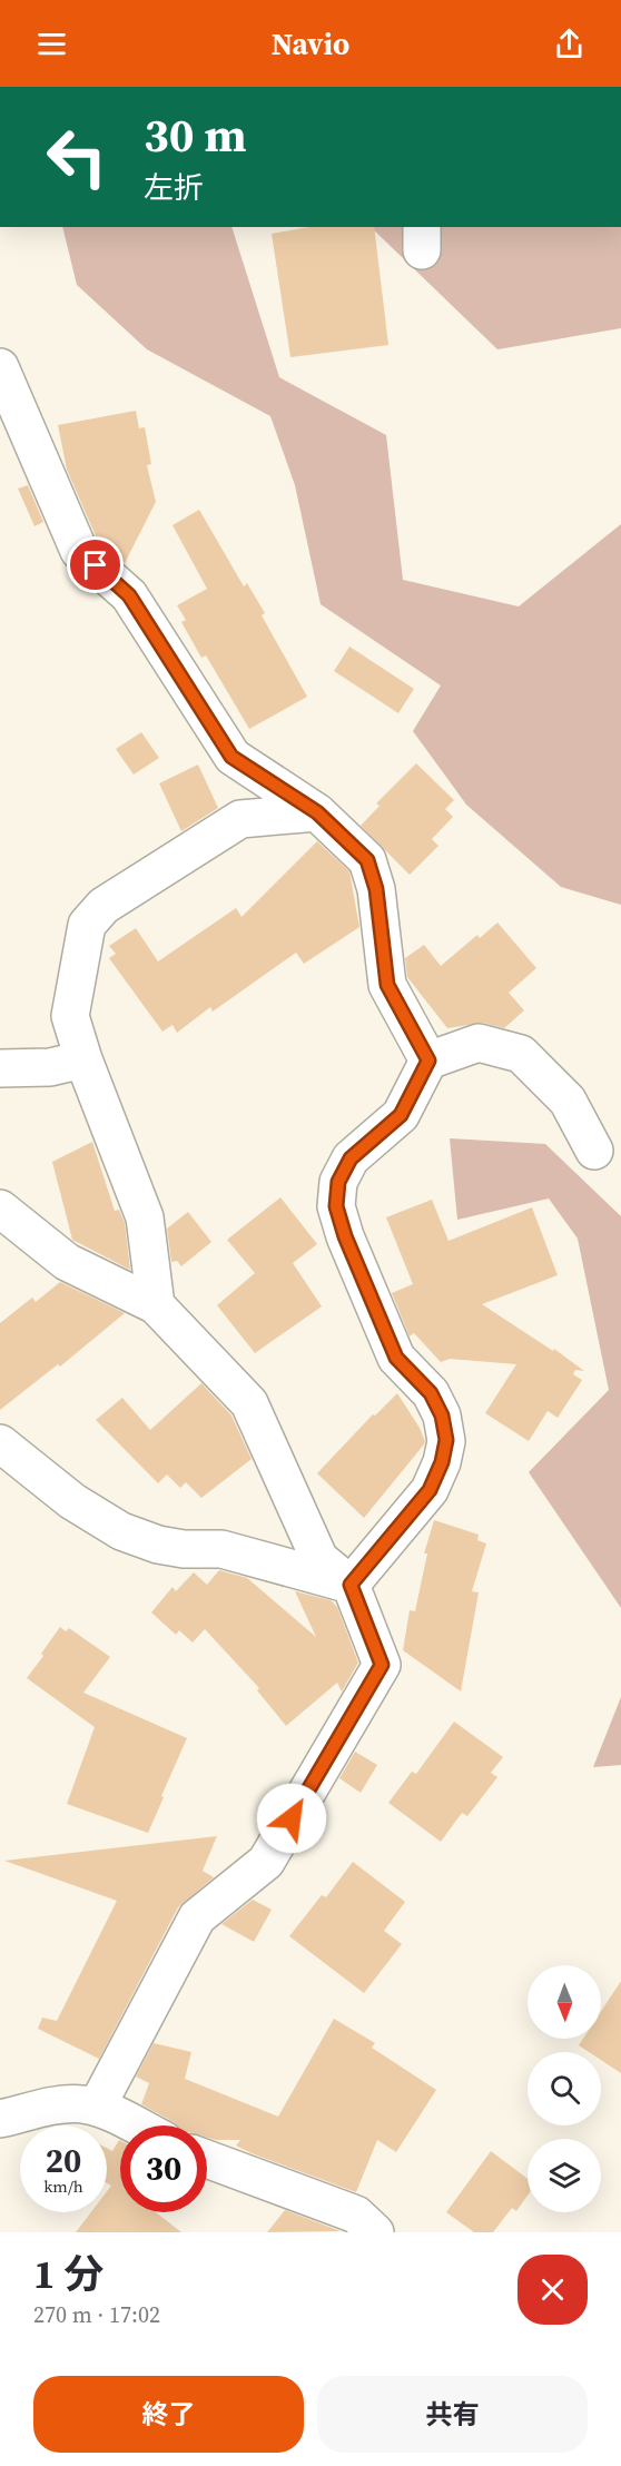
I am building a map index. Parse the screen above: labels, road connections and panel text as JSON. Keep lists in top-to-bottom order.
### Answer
{
  "north": "bottom",
  "page": {
    "header": "Navio",
    "turn": ["30 m", "左折"],
    "speed": "20 km/h",
    "limit": "30",
    "heading": ["1 分", "270 m · 17:02"],
    "buttons": ["終了", "共有"]
  }
}
